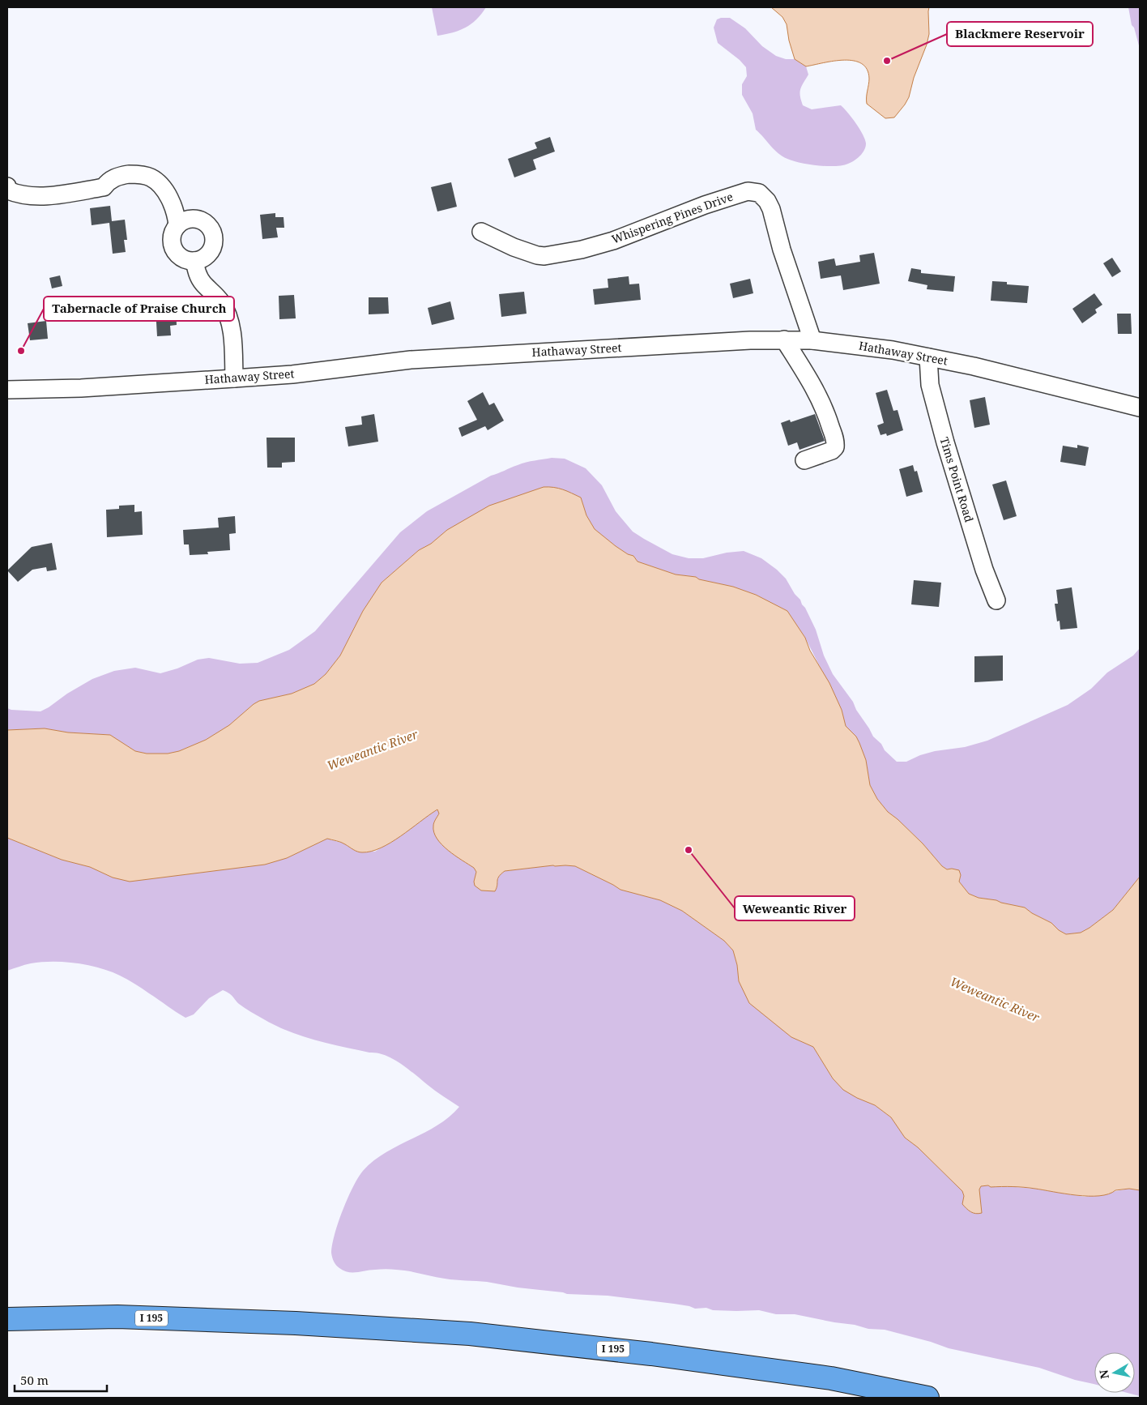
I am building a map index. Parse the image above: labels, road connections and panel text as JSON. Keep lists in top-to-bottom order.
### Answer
{
  "streets": {
    "highway": ["I 195"],
    "street": ["Whispering Pines Drive", "Hathaway Street", "Tims Point Road"]
  },
  "crossings": [
    ["Whispering Pines Drive", "Hathaway Street"],
    ["Hathaway Street", "Tims Point Road"]
  ],
  "water": ["Weweantic River"],
  "places": ["Blackmere Reservoir", "Tabernacle of Praise Church", "Weweantic River"],
  "scale_bar": "50 m",
  "north": "left"
}
